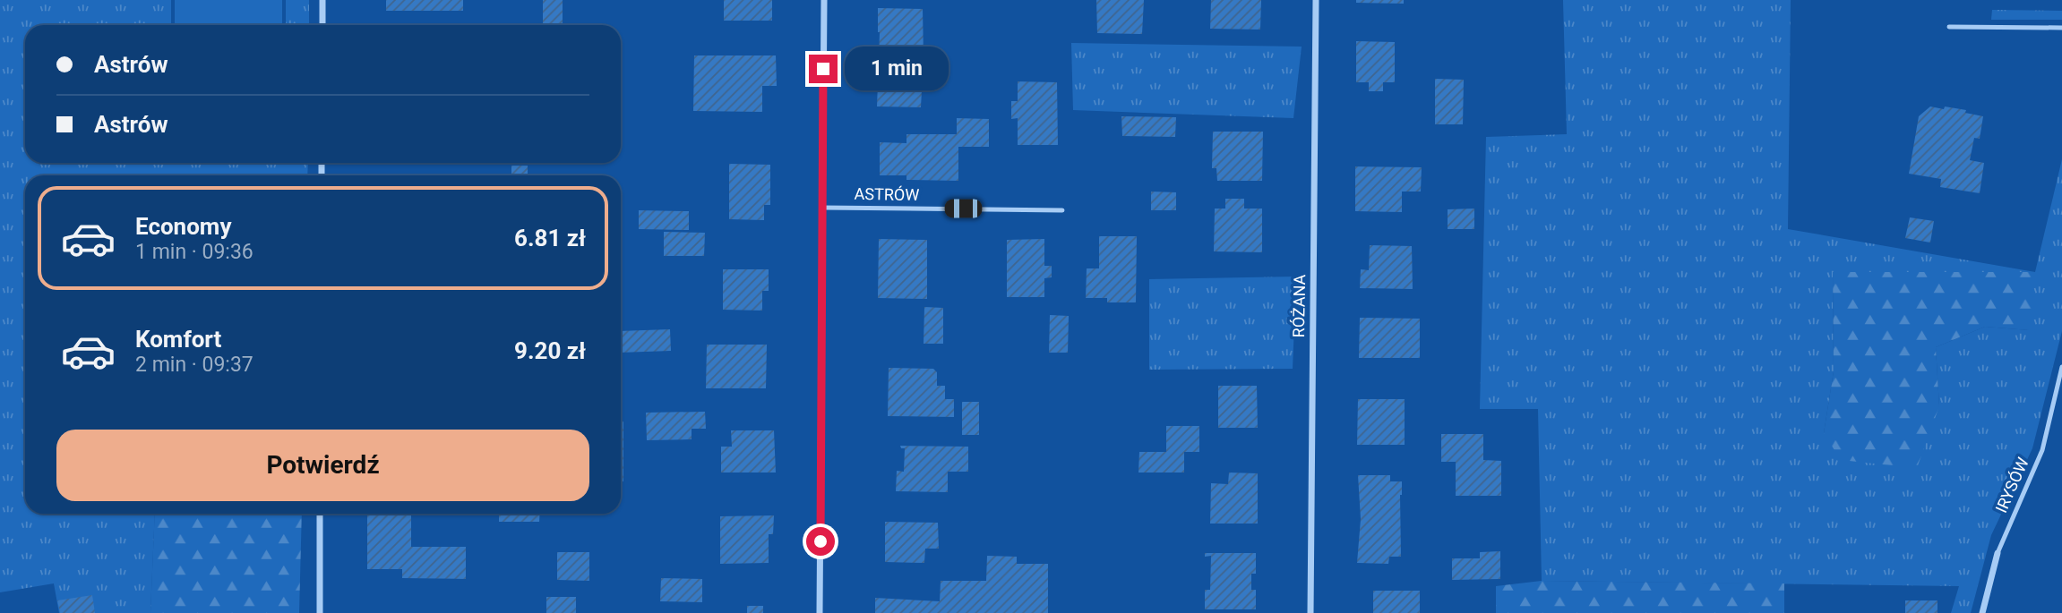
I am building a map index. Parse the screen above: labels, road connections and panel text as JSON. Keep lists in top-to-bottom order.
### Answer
{
  "streets": {
    "street": ["RÓŻANA", "IRYSÓW"],
    "lane": ["ASTRÓW"]
  },
  "page": {
    "banner": ["Astrów", "Astrów"],
    "bubble": "1 min",
    "list": [
      {
        "name": "Economy",
        "note": "1 min · 09:36",
        "value": "6.81 zł"
      },
      {
        "name": "Komfort",
        "note": "2 min · 09:37",
        "value": "9.20 zł"
      }
    ],
    "buttons": "Potwierdź"
  }
}
